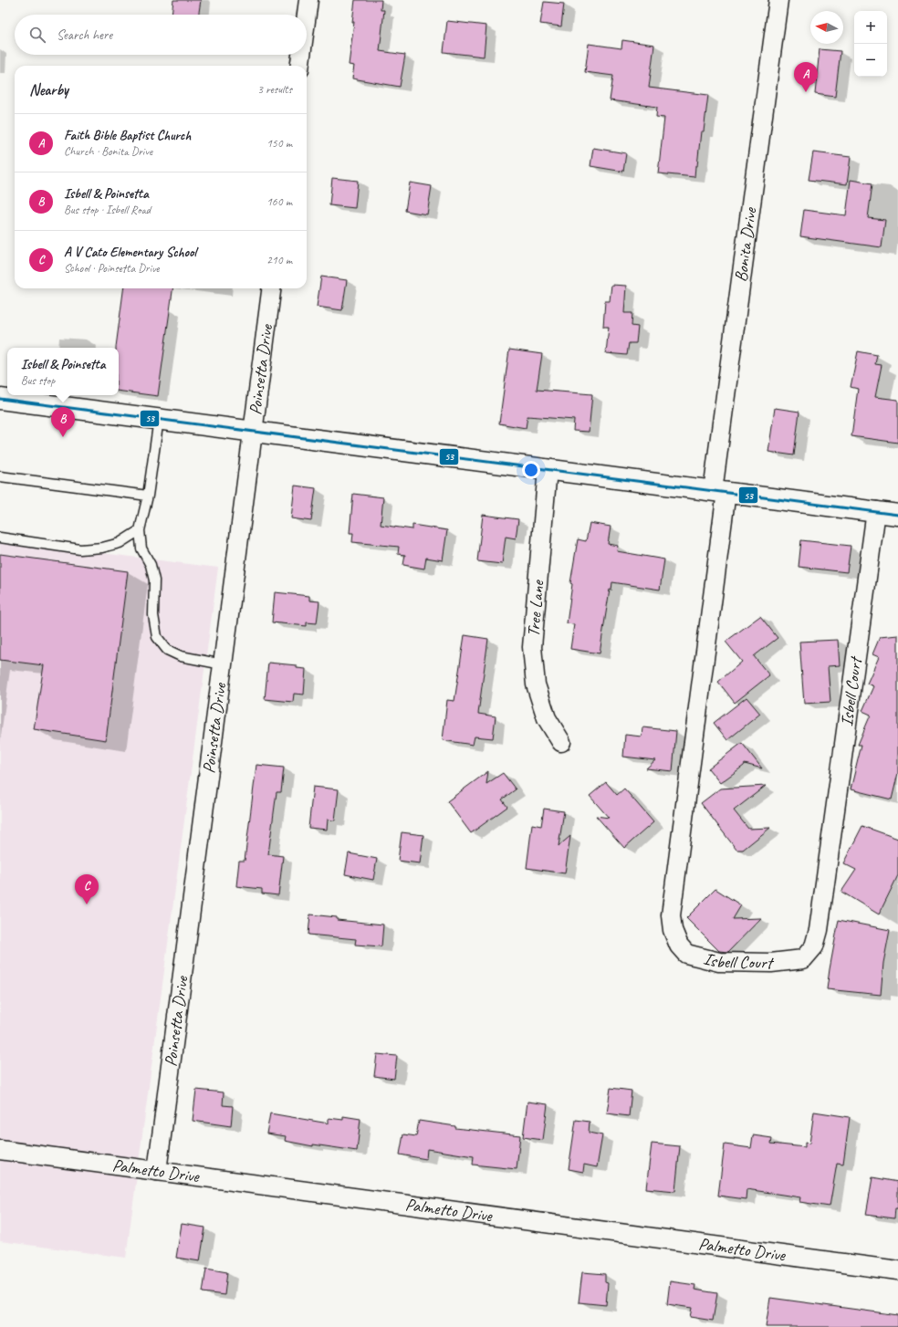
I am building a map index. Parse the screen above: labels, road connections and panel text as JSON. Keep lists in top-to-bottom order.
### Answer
{
  "streets": {
    "street": [
      "Bonita Drive",
      "Poinsetta Drive",
      "Tree Lane",
      "Isbell Court",
      "Palmetto Drive"
    ]
  },
  "crossings": [
    ["Bonita Drive", "Isbell Court"],
    ["Poinsetta Drive", "Palmetto Drive"]
  ],
  "lines": ["transit line 53"],
  "north": "left",
  "page": {
    "map_buttons": ["+", "−"],
    "search": "Search here",
    "pins": ["A", "B", "C"],
    "heading": ["Nearby", "3 results"],
    "list": [
      {
        "mark": "A",
        "name": "Faith Bible Baptist Church",
        "note": "Church · Bonita Drive",
        "value": "150 m"
      },
      {
        "mark": "B",
        "name": "Isbell & Poinsetta",
        "note": "Bus stop · Isbell Road",
        "value": "160 m"
      },
      {
        "mark": "C",
        "name": "A V Cato Elementary School",
        "note": "School · Poinsetta Drive",
        "value": "210 m"
      }
    ],
    "popup": ["Isbell & Poinsetta", "Bus stop"]
  }
}
